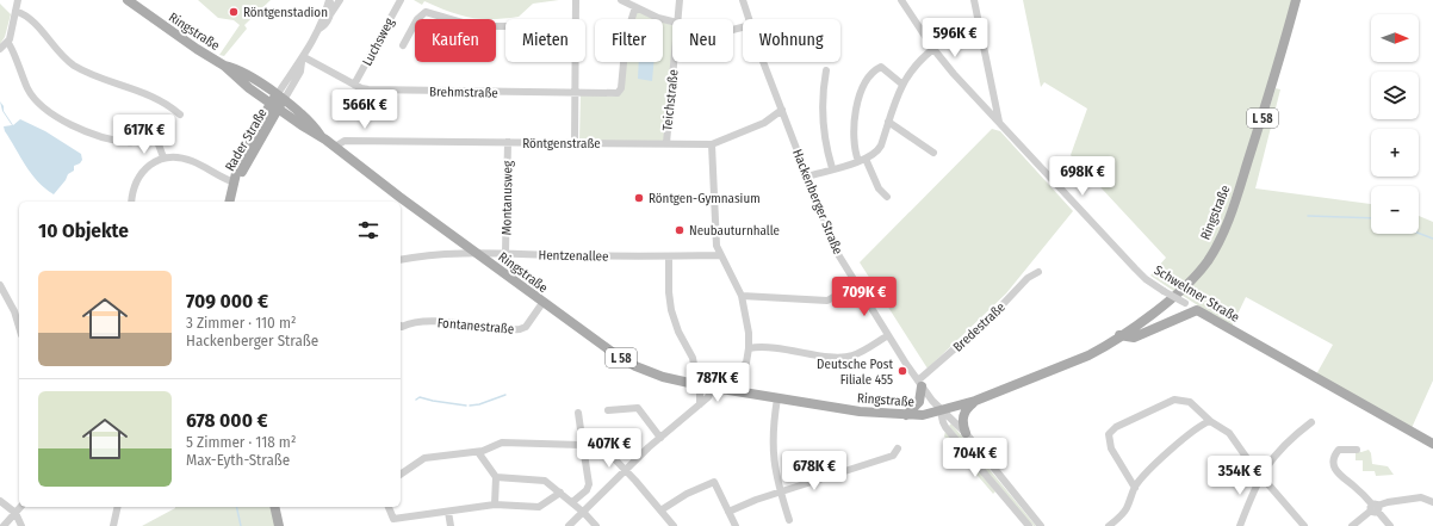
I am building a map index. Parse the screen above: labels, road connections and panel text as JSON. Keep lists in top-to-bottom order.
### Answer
{
  "streets": {
    "main road": [
      "Ringstraße",
      "L 58",
      "Rader Straße",
      "Schwelmer Straße"
    ],
    "street": [
      "Luchsweg",
      "Brehmstraße",
      "Teichstraße",
      "Röntgenstraße",
      "Montanusweg",
      "Hackenberger Straße",
      "Hentzenallee",
      "Fontanestraße",
      "Bredestraße"
    ]
  },
  "crossings": [
    ["Ringstraße", "Rader Straße"],
    ["Ringstraße", "Röntgenstraße"],
    ["Ringstraße", "Hackenberger Straße"],
    ["Ringstraße", "Hentzenallee"],
    ["Ringstraße", "Fontanestraße"],
    ["Luchsweg", "Brehmstraße"],
    ["Brehmstraße", "Rader Straße"],
    ["Teichstraße", "Röntgenstraße"],
    ["Röntgenstraße", "Montanusweg"],
    ["Röntgenstraße", "Hackenberger Straße"],
    ["Montanusweg", "Hentzenallee"],
    ["Hackenberger Straße", "Bredestraße"]
  ],
  "places": [
    "Röntgenstadion",
    "Röntgen-Gymnasium",
    "Neubauturnhalle",
    "Deutsche Post Filiale 455"
  ],
  "north": "right",
  "page": {
    "map_buttons": ["+", "−"],
    "price": [
      "596K €",
      "566K €",
      "617K €",
      "698K €",
      "709K €",
      "787K €",
      "407K €",
      "704K €",
      "678K €",
      "354K €"
    ],
    "chip": [
      "Kaufen",
      "Mieten",
      "Filter",
      "Neu",
      "Wohnung"
    ],
    "heading": "10 Objekte",
    "list": [
      {
        "name": "709 000 €",
        "note": "3 Zimmer · 110 m² · Hackenberger Straße"
      },
      {
        "name": "678 000 €",
        "note": "5 Zimmer · 118 m² · Max-Eyth-Straße"
      }
    ]
  }
}
